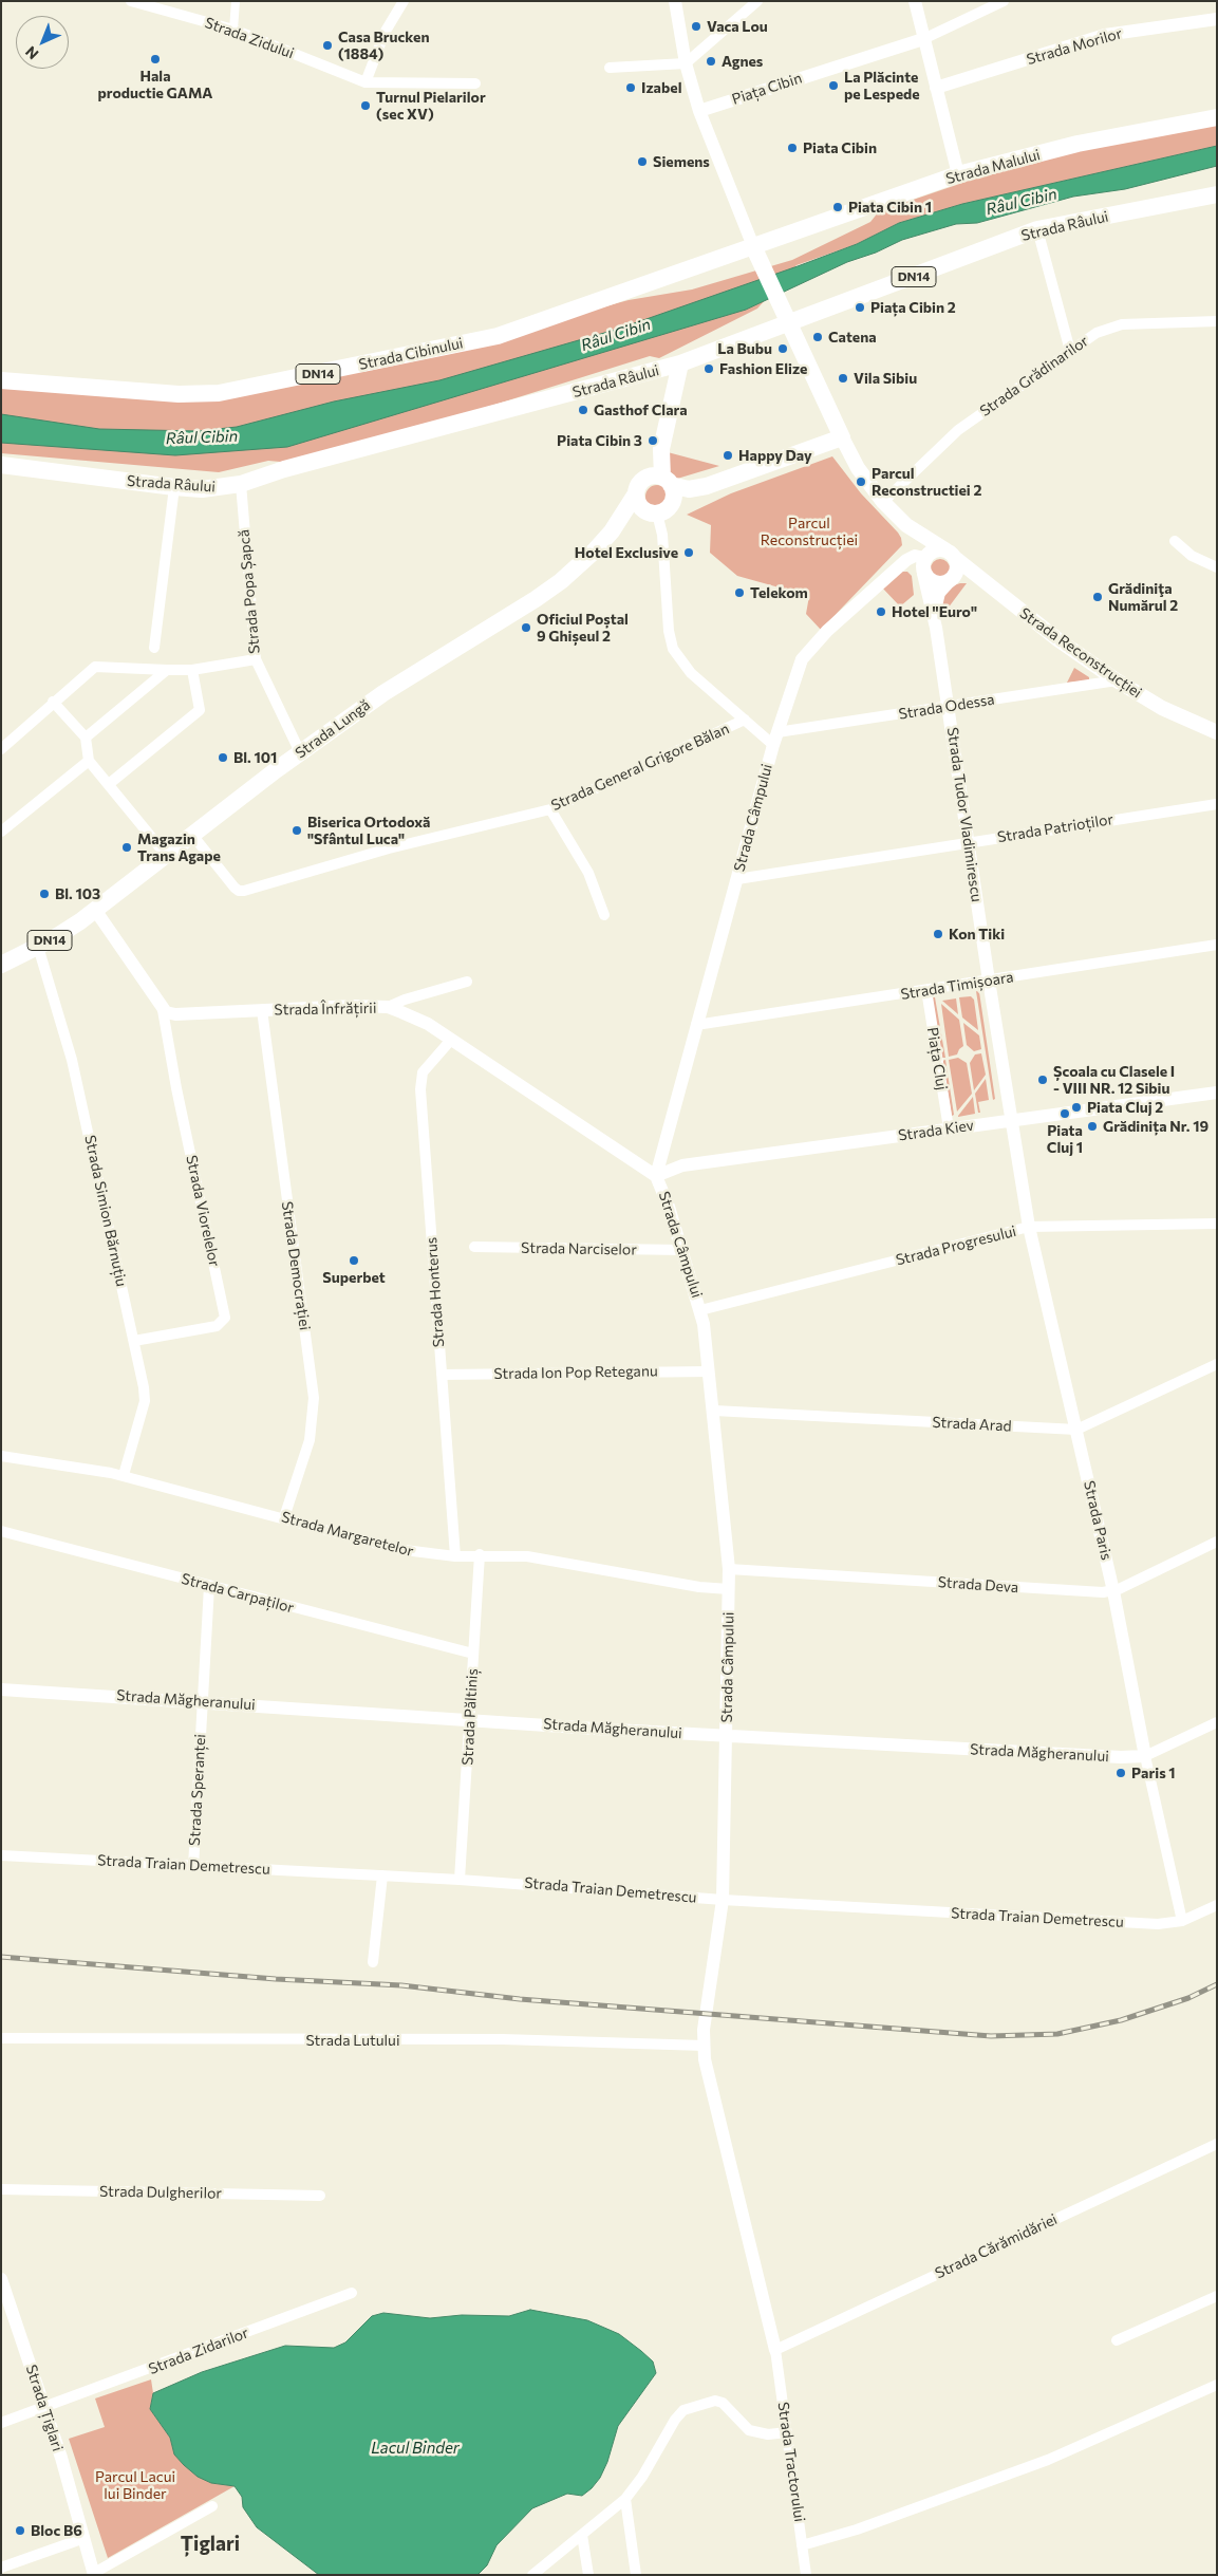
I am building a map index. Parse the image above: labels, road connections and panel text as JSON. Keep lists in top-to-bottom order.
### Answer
{
  "streets": {
    "main road": [
      "Strada Malului",
      "Strada Râului",
      "DN14",
      "Strada Cibinului",
      "Strada Reconstrucției",
      "Strada Lungă"
    ],
    "street": [
      "Strada Zidului",
      "Strada Morilor",
      "Piața Cibin",
      "Strada Grădinarilor",
      "Strada Popa Șapcă",
      "Strada Odessa",
      "Strada General Grigore Bălan",
      "Strada Tudor Vladimirescu",
      "Strada Câmpului",
      "Strada Patrioților",
      "Strada Timișoara",
      "Strada Înfrățirii",
      "Piața Cluj",
      "Strada Kiev",
      "Strada Simion Bărnuțiu",
      "Strada Viorelelor",
      "Strada Progresului",
      "Strada Narciselor",
      "Strada Democrației",
      "Strada Honterus",
      "Strada Ion Pop Reteganu",
      "Strada Arad",
      "Strada Paris",
      "Strada Margaretelor",
      "Strada Deva",
      "Strada Carpaților",
      "Strada Măgheranului",
      "Strada Păltiniș",
      "Strada Speranței",
      "Strada Traian Demetrescu",
      "Strada Lutului",
      "Strada Dulgherilor",
      "Strada Cărămidăriei",
      "Strada Zidarilor",
      "Strada Țiglari",
      "Strada Tractorului"
    ]
  },
  "crossings": [
    ["Strada Malului", "Strada Cibinului"],
    ["Strada Râului", "Strada Popa Șapcă"],
    ["Strada Râului", "Strada Reconstrucției"],
    ["Strada Râului", "Strada Lungă"],
    ["DN14", "Strada Lungă"],
    ["Strada Grădinarilor", "Strada Reconstrucției"],
    ["Strada Popa Șapcă", "Strada Lungă"],
    ["Strada Reconstrucției", "Strada Odessa"],
    ["Strada Reconstrucției", "Strada Tudor Vladimirescu"],
    ["Strada Reconstrucției", "Strada Câmpului"],
    ["Strada Odessa", "Strada Tudor Vladimirescu"],
    ["Strada Odessa", "Strada Câmpului"],
    ["Strada Lungă", "Strada General Grigore Bălan"],
    ["Strada Lungă", "Strada Simion Bărnuțiu"],
    ["Strada Tudor Vladimirescu", "Strada Câmpului"],
    ["Strada Tudor Vladimirescu", "Strada Patrioților"],
    ["Strada Tudor Vladimirescu", "Strada Timișoara"],
    ["Strada Tudor Vladimirescu", "Strada Kiev"],
    ["Strada Tudor Vladimirescu", "Strada Paris"],
    ["Strada Câmpului", "Strada Patrioților"],
    ["Strada Câmpului", "Strada Timișoara"],
    ["Strada Câmpului", "Strada Înfrățirii"],
    ["Strada Câmpului", "Strada Kiev"],
    ["Strada Câmpului", "Strada Progresului"],
    ["Strada Câmpului", "Strada Narciselor"],
    ["Strada Câmpului", "Strada Ion Pop Reteganu"],
    ["Strada Câmpului", "Strada Arad"],
    ["Strada Câmpului", "Strada Margaretelor"],
    ["Strada Câmpului", "Strada Deva"],
    ["Strada Câmpului", "Strada Măgheranului"],
    ["Strada Câmpului", "Strada Traian Demetrescu"],
    ["Strada Câmpului", "Strada Lutului"],
    ["Strada Câmpului", "Strada Cărămidăriei"],
    ["Strada Câmpului", "Strada Tractorului"],
    ["Strada Timișoara", "Piața Cluj"],
    ["Strada Înfrățirii", "Strada Kiev"],
    ["Strada Înfrățirii", "Strada Viorelelor"],
    ["Strada Înfrățirii", "Strada Democrației"],
    ["Strada Înfrățirii", "Strada Honterus"],
    ["Piața Cluj", "Strada Kiev"],
    ["Strada Kiev", "Strada Paris"],
    ["Strada Simion Bărnuțiu", "Strada Viorelelor"],
    ["Strada Simion Bărnuțiu", "Strada Margaretelor"],
    ["Strada Progresului", "Strada Paris"],
    ["Strada Democrației", "Strada Margaretelor"],
    ["Strada Honterus", "Strada Ion Pop Reteganu"],
    ["Strada Honterus", "Strada Margaretelor"],
    ["Strada Arad", "Strada Paris"],
    ["Strada Paris", "Strada Deva"],
    ["Strada Paris", "Strada Măgheranului"],
    ["Strada Paris", "Strada Traian Demetrescu"],
    ["Strada Margaretelor", "Strada Păltiniș"],
    ["Strada Carpaților", "Strada Păltiniș"],
    ["Strada Carpaților", "Strada Speranței"],
    ["Strada Măgheranului", "Strada Păltiniș"],
    ["Strada Măgheranului", "Strada Speranței"],
    ["Strada Păltiniș", "Strada Traian Demetrescu"],
    ["Strada Speranței", "Strada Traian Demetrescu"],
    ["Strada Cărămidăriei", "Strada Tractorului"],
    ["Strada Zidarilor", "Strada Țiglari"]
  ],
  "districts": ["Țiglari"],
  "water": ["Râul Cibin", "Lacul Binder"],
  "parks": ["Parcul Reconstrucției", "Parcul Lacui lui Binder"],
  "places": [
    "Vaca Lou",
    "Casa Brucken (1884)",
    "Hala productie GAMA",
    "Agnes",
    "La Plăcinte pe Lespede",
    "Izabel",
    "Turnul Pielarilor (sec XV)",
    "Piata Cibin",
    "Siemens",
    "Piata Cibin 1",
    "Piața Cibin 2",
    "Catena",
    "La Bubu",
    "Fashion Elize",
    "Vila Sibiu",
    "Gasthof Clara",
    "Piata Cibin 3",
    "Happy Day",
    "Parcul Reconstructiei 2",
    "Hotel Exclusive",
    "Telekom",
    "Grădiniţa Numărul 2",
    "Hotel \"Euro\"",
    "Oficiul Poștal 9 Ghișeul 2",
    "Bl. 101",
    "Biserica Ortodoxă \"Sfântul Luca\"",
    "Magazin Trans Agape",
    "Bl. 103",
    "Kon Tiki",
    "Școala cu Clasele I - VIII NR. 12 Sibiu",
    "Piata Cluj 2",
    "Piata Cluj 1",
    "Grădinița Nr. 19",
    "Superbet",
    "Paris 1",
    "Bloc B6"
  ],
  "north": "bottom left"
}
